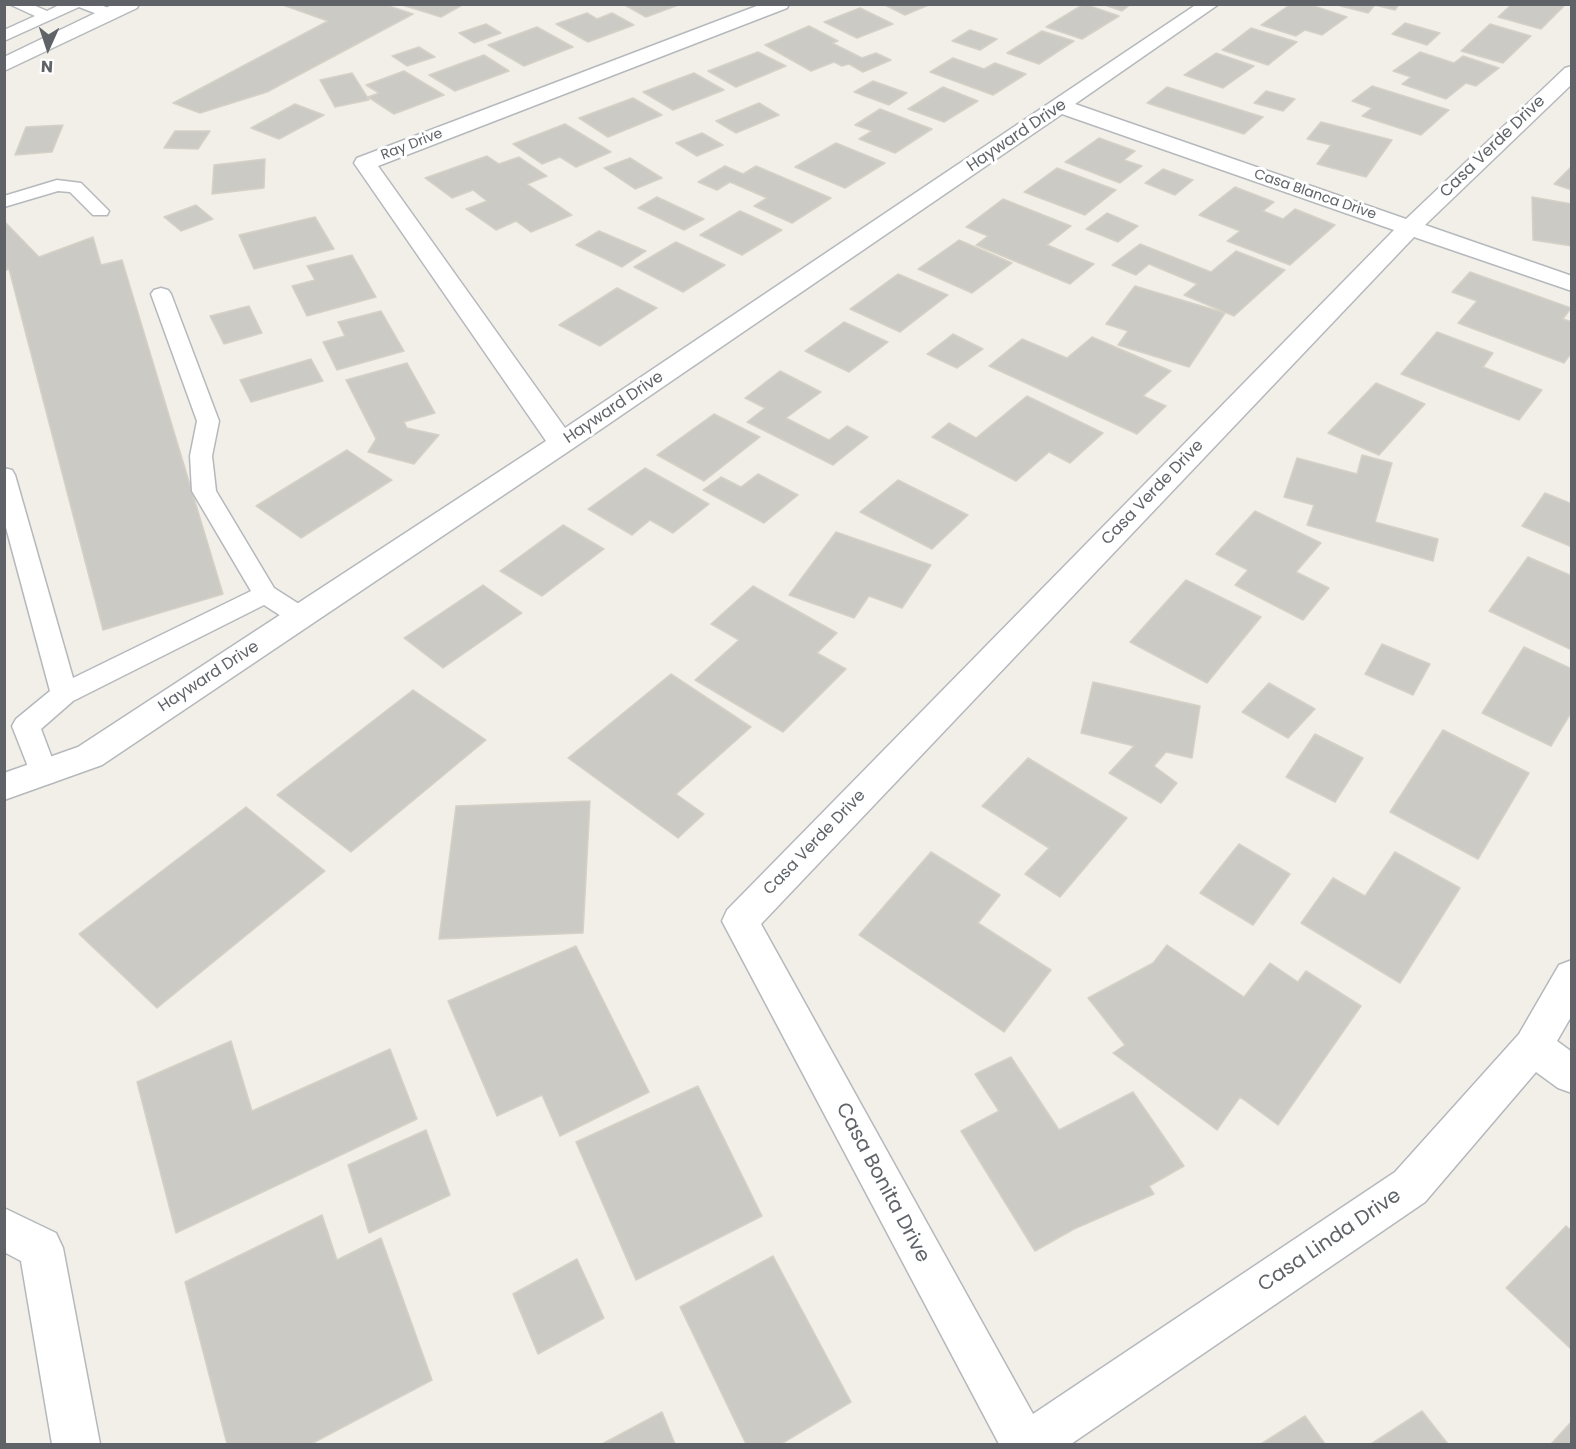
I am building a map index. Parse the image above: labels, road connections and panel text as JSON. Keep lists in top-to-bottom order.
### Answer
{
  "streets": {
    "street": [
      "Hayward Drive",
      "Ray Drive",
      "Casa Verde Drive",
      "Casa Blanca Drive",
      "Casa Bonita Drive",
      "Casa Linda Drive"
    ]
  },
  "crossings": [
    ["Hayward Drive", "Ray Drive"],
    ["Hayward Drive", "Casa Blanca Drive"],
    ["Casa Verde Drive", "Casa Blanca Drive"],
    ["Casa Verde Drive", "Casa Bonita Drive"]
  ],
  "north": "bottom"
}
